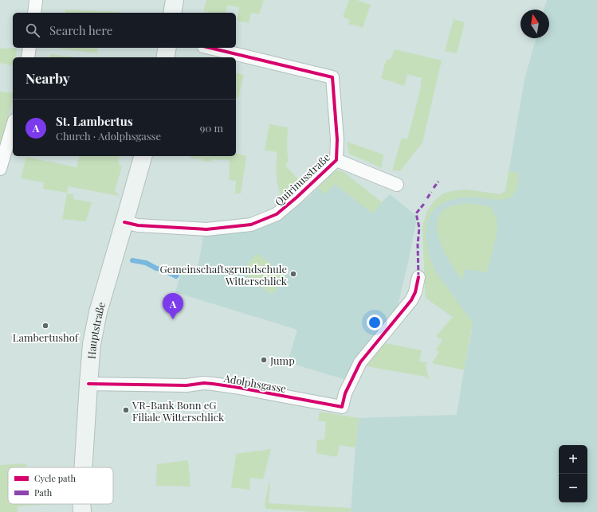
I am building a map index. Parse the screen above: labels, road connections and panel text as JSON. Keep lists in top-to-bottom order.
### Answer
{
  "streets": {
    "main road": ["Hauptstraße"],
    "street": ["Quirinusstraße", "Adolphsgasse"]
  },
  "crossings": [
    ["Quirinusstraße", "Hauptstraße"],
    ["Hauptstraße", "Adolphsgasse"]
  ],
  "places": [
    "Gemeinschaftsgrundschule Witterschlick",
    "Lambertushof",
    "Jump",
    "VR-Bank Bonn eG Filiale Witterschlick"
  ],
  "legend": ["Cycle path", "Path"],
  "north": "top",
  "page": {
    "search": "Search here",
    "heading": "Nearby",
    "list": [
      {
        "mark": "A",
        "name": "St. Lambertus",
        "note": "Church · Adolphsgasse",
        "value": "90 m"
      }
    ],
    "pins": "A",
    "map_buttons": ["+", "−"]
  }
}
